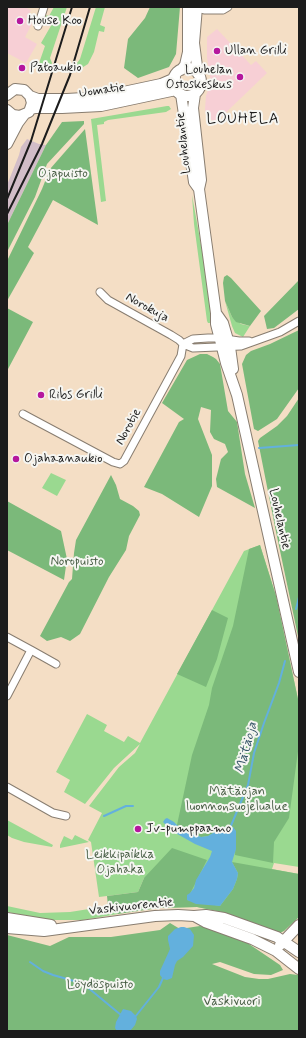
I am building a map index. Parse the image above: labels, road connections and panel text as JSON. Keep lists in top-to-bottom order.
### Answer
{
  "streets": {
    "main road": ["Uomatie", "Louhelantie", "Vaskivuorentie"],
    "street": ["Norokuja", "Norotie"]
  },
  "crossings": [
    ["Uomatie", "Louhelantie"],
    ["Norokuja", "Norotie"]
  ],
  "districts": ["LOUHELA"],
  "water": ["Mätäoja"],
  "parks": [
    "Ojapuisto",
    "Noropuisto",
    "Mätäojan luonnonsuojelualue",
    "Leikkipaikka Ojahaka",
    "Löydöspuisto",
    "Vaskivuori"
  ],
  "places": [
    "House Koo",
    "Ullan Grilli",
    "Patoaukio",
    "Louhelan Ostoskeskus",
    "Ribs Grilli",
    "Ojahaanaukio",
    "Jv-pumppaamo"
  ]
}
